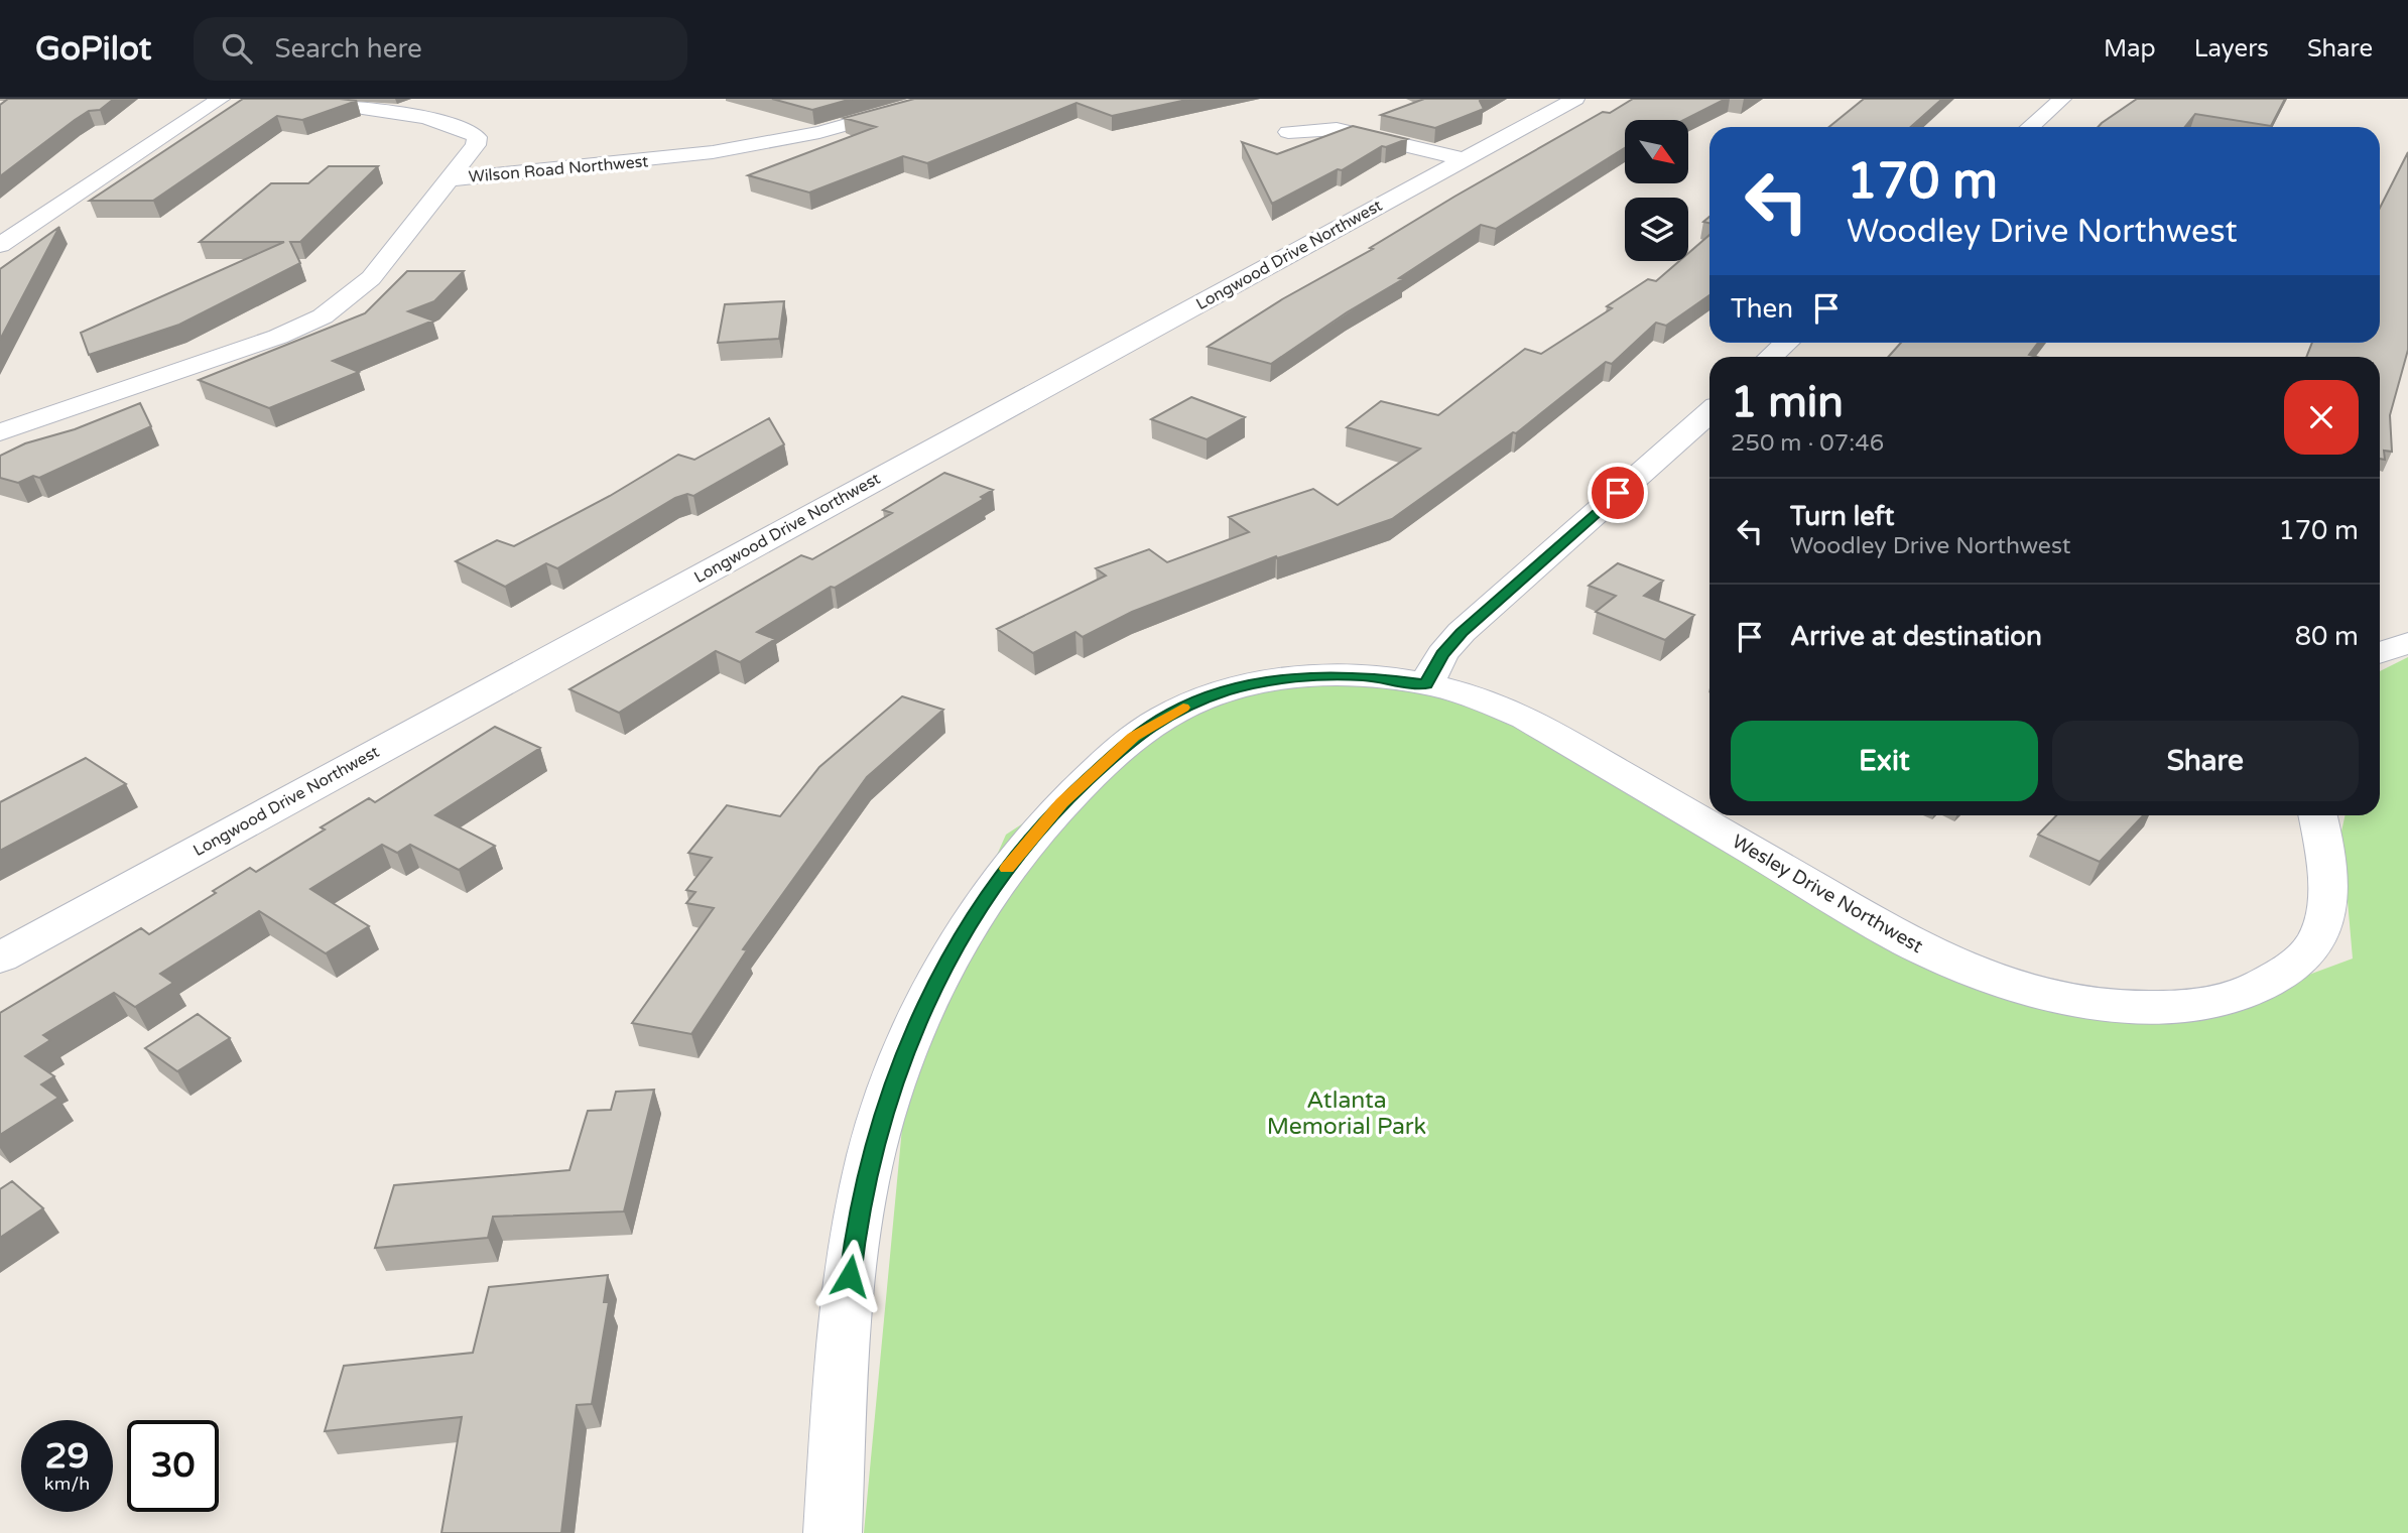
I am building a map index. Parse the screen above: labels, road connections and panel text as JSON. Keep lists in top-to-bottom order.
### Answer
{
  "streets": {
    "street": ["Wilson Road Northwest", "Longwood Drive Northwest", "Wesley Drive Northwest"]
  },
  "parks": ["Atlanta Memorial Park"],
  "north": "bottom right",
  "page": {
    "header": "GoPilot",
    "search": "Search here",
    "nav": ["Map", "Layers", "Share"],
    "turn": ["170 m", "Woodley Drive Northwest"],
    "then": "Then",
    "heading": ["1 min", "250 m · 07:46"],
    "list": [
      {
        "name": "Turn left",
        "note": "Woodley Drive Northwest",
        "value": "170 m"
      },
      {
        "name": "Arrive at destination",
        "value": "80 m"
      }
    ],
    "buttons": ["Exit", "Share"],
    "speed": "29 km/h",
    "limit": "30"
  }
}
